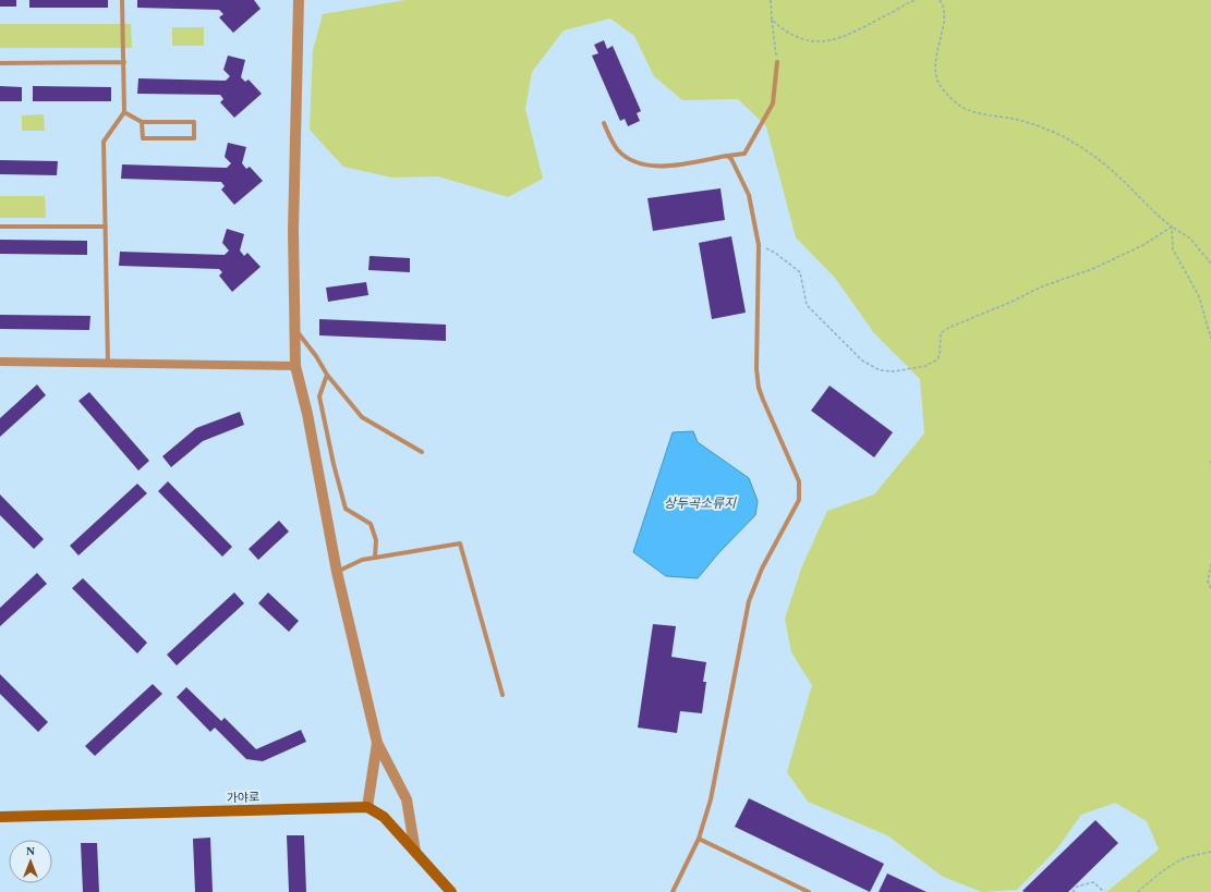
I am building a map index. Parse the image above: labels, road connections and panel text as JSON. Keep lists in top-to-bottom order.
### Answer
{
  "streets": {
    "main road": ["가야로"]
  },
  "water": ["상두곡소류지"],
  "north": "top"
}
